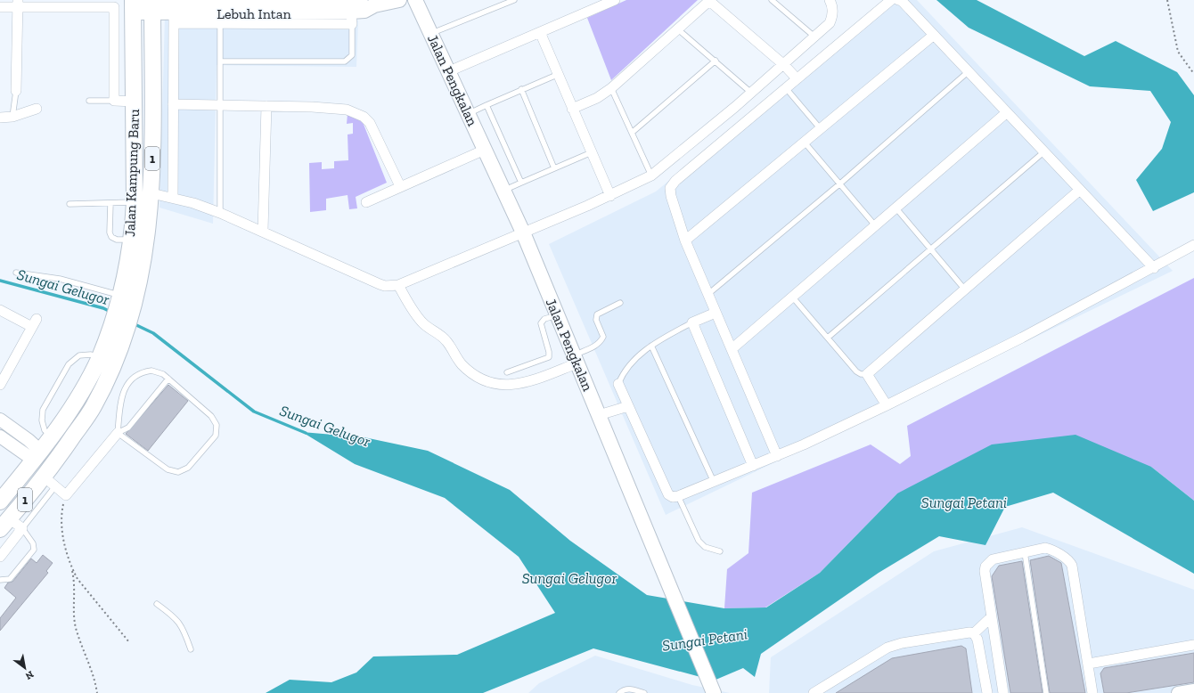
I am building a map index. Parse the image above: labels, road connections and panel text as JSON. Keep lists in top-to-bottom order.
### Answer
{
  "streets": {
    "main road": [
      "Lebuh Intan",
      "Jalan Pengkalan",
      "1",
      "Jalan Kampung Baru"
    ]
  },
  "crossings": [
    ["Lebuh Intan", "Jalan Kampung Baru"]
  ],
  "water": ["Sungai Gelugor", "Sungai Petani"],
  "north": "bottom right"
}
